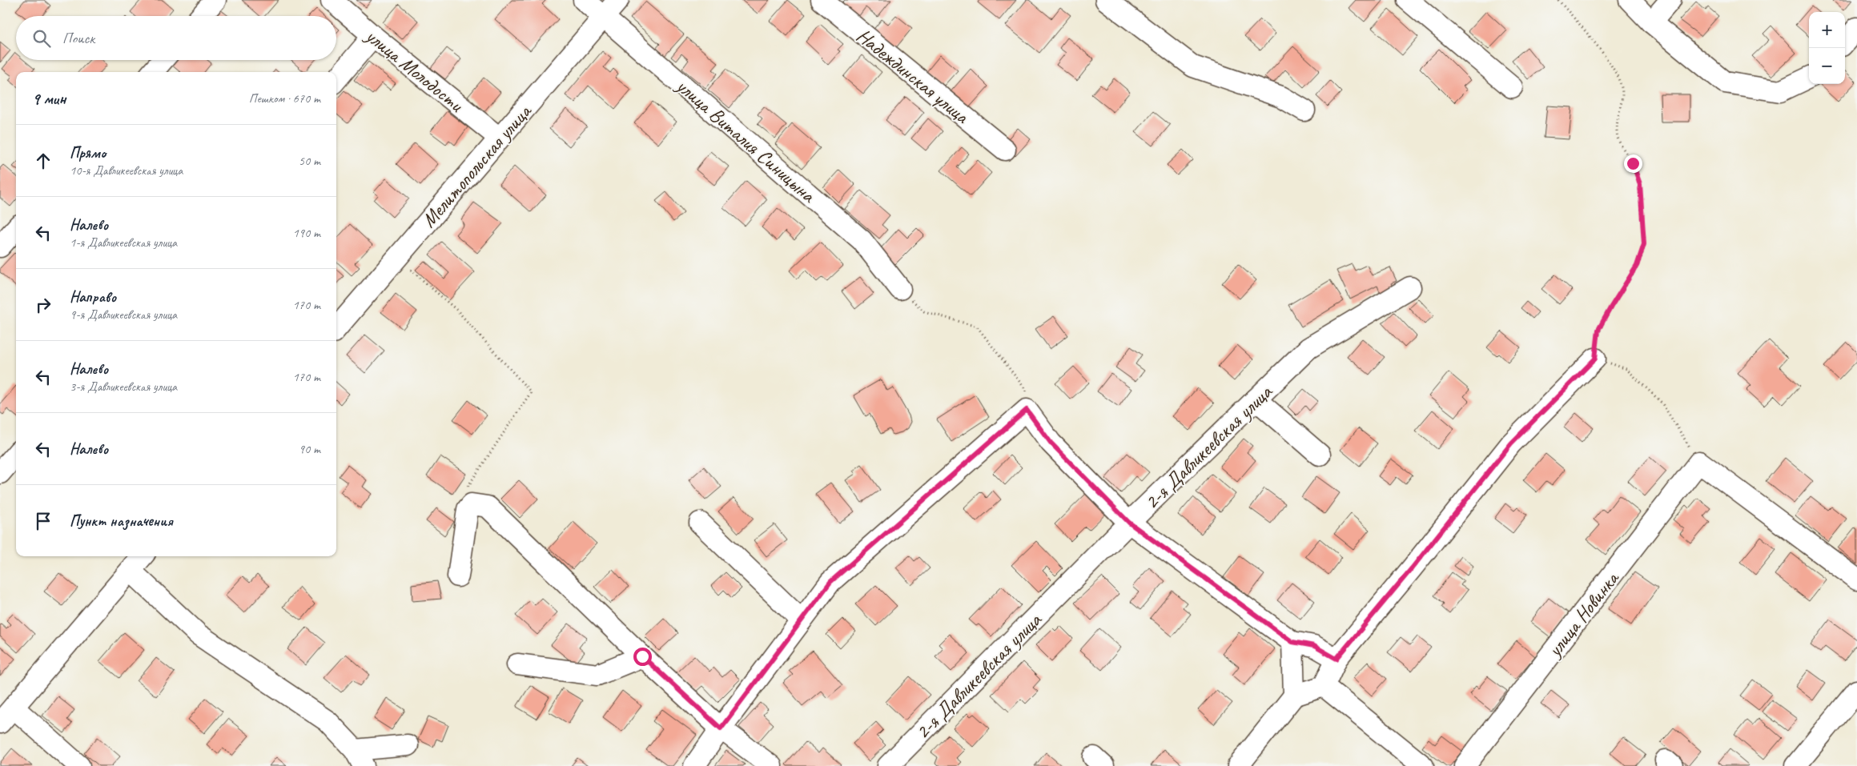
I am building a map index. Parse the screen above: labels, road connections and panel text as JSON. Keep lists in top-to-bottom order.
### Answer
{
  "streets": {
    "street": [
      "улица Молодости",
      "Надеждинская улица",
      "улица Виталия Синицына",
      "Мелитопольская улица",
      "2-я Давликеевская улица",
      "улица Новинка"
    ]
  },
  "crossings": [
    ["улица Молодости", "Мелитопольская улица"],
    ["улица Виталия Синицына", "Мелитопольская улица"]
  ],
  "page": {
    "map_buttons": ["+", "−"],
    "search": "Поиск",
    "heading": ["9 мин", "Пешком · 670 m"],
    "list": [
      ["Прямо", "10-я Давликеевская улица", "50 m"],
      ["Налево", "1-я Давликеевская улица", "190 m"],
      ["Направо", "9-я Давликеевская улица", "170 m"],
      ["Налево", "3-я Давликеевская улица", "170 m"],
      ["Налево", "90 m"],
      "Пункт назначения"
    ]
  }
}
